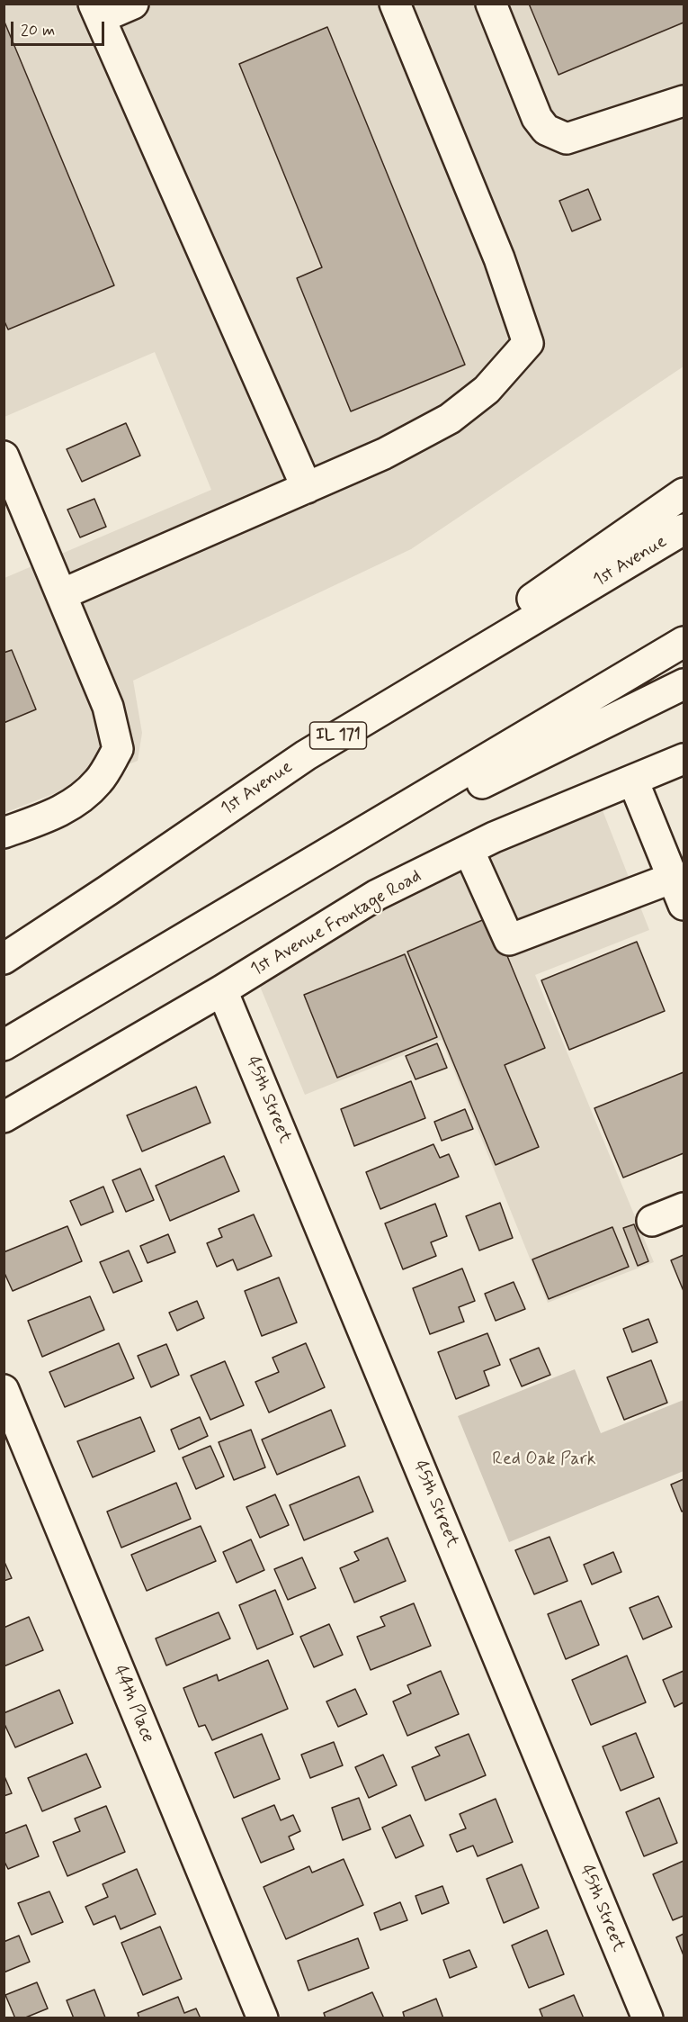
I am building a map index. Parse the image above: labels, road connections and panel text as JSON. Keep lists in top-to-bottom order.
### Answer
{
  "streets": {
    "street": [
      "1st Avenue",
      "IL 171",
      "1st Avenue Frontage Road",
      "45th Street",
      "44th Place"
    ]
  },
  "crossings": [
    ["1st Avenue Frontage Road", "45th Street"]
  ],
  "parks": ["Red Oak Park"],
  "scale_bar": "20 m"
}
